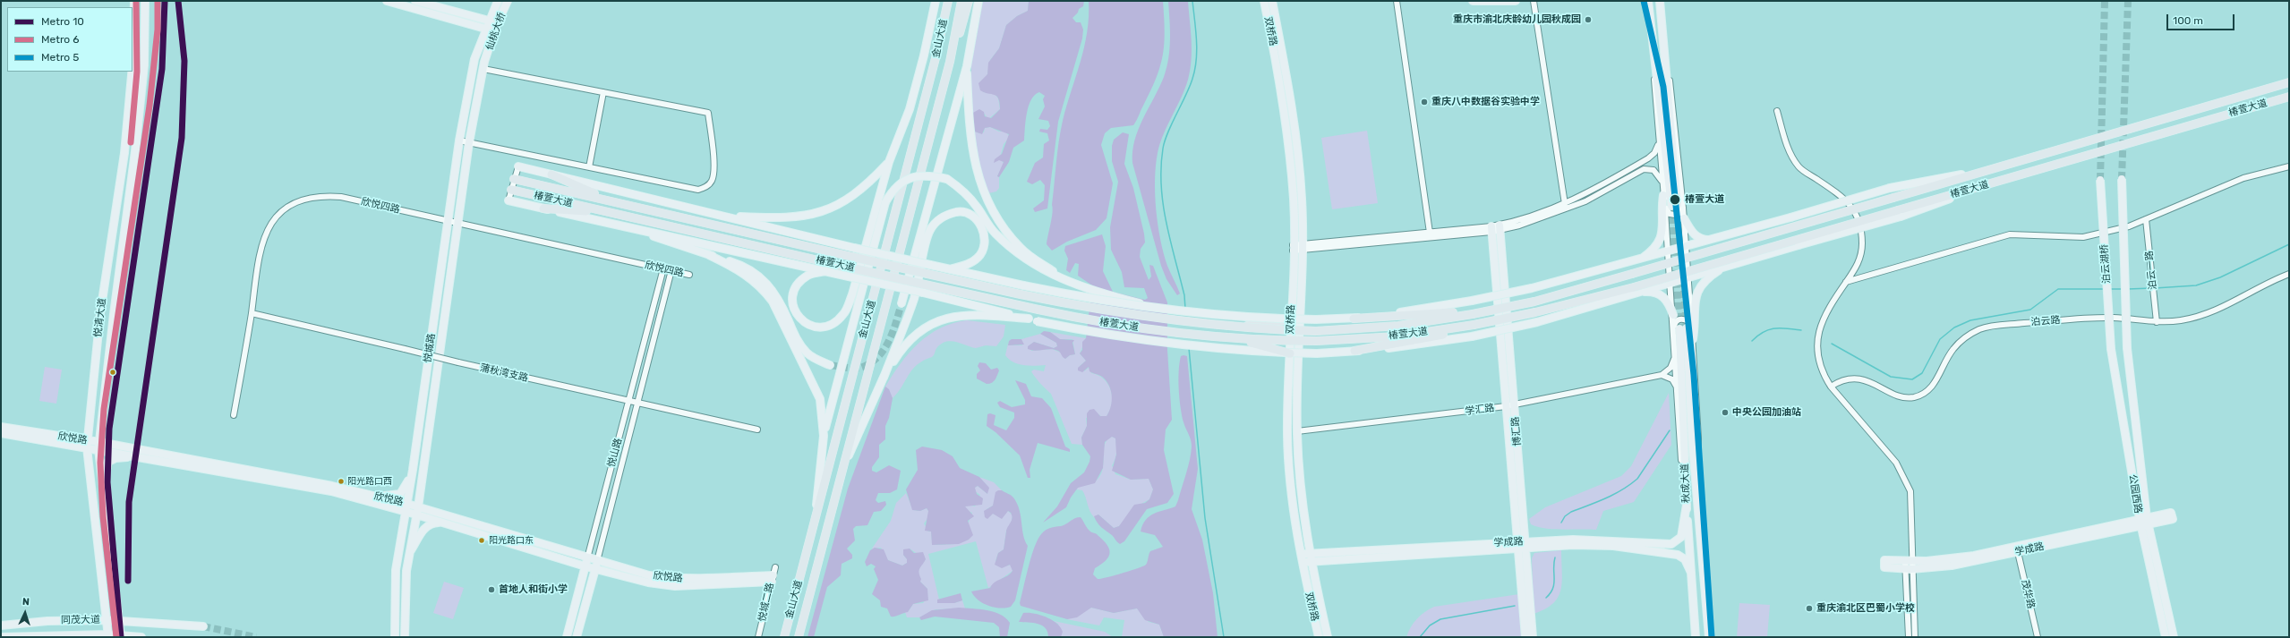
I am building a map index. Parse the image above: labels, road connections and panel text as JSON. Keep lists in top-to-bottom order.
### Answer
{
  "streets": {
    "highway": ["金山大道", "椿萱大道"],
    "main road": [
      "仙桃大桥",
      "双桥路",
      "泊云湖桥",
      "悦清大道",
      "悦城路",
      "博汇路",
      "欣悦路",
      "悦山路",
      "秋成大道",
      "公园西路",
      "学成路",
      "同茂大道"
    ],
    "street": [
      "欣悦四路",
      "泊云一路",
      "泊云路",
      "蒲秋湾支路",
      "学汇路",
      "茂华路",
      "悦城二路"
    ]
  },
  "crossings": [
    ["仙桃大桥", "悦城路"],
    ["双桥路", "学汇路"],
    ["双桥路", "学成路"],
    ["欣悦四路", "悦城路"],
    ["欣悦四路", "蒲秋湾支路"],
    ["欣悦四路", "悦山路"],
    ["泊云湖桥", "公园西路"],
    ["泊云一路", "泊云路"],
    ["悦清大道", "欣悦路"],
    ["悦清大道", "同茂大道"],
    ["悦城路", "欣悦路"],
    ["蒲秋湾支路", "悦山路"],
    ["学汇路", "博汇路"],
    ["博汇路", "学成路"],
    ["欣悦路", "悦山路"],
    ["欣悦路", "悦城二路"],
    ["秋成大道", "学成路"],
    ["公园西路", "学成路"],
    ["学成路", "茂华路"]
  ],
  "places": [
    "重庆市渝北庆龄幼儿园秋成园",
    "重庆八中数据谷实验中学",
    "椿萱大道",
    "中央公园加油站",
    "阳光路口西",
    "阳光路口东",
    "首地人和街小学",
    "重庆渝北区巴蜀小学校"
  ],
  "lines": ["metro line 10", "metro line 6", "metro line 5"],
  "legend": ["Metro 10", "Metro 6", "Metro 5"],
  "scale_bar": "100 m",
  "north": "top"
}
